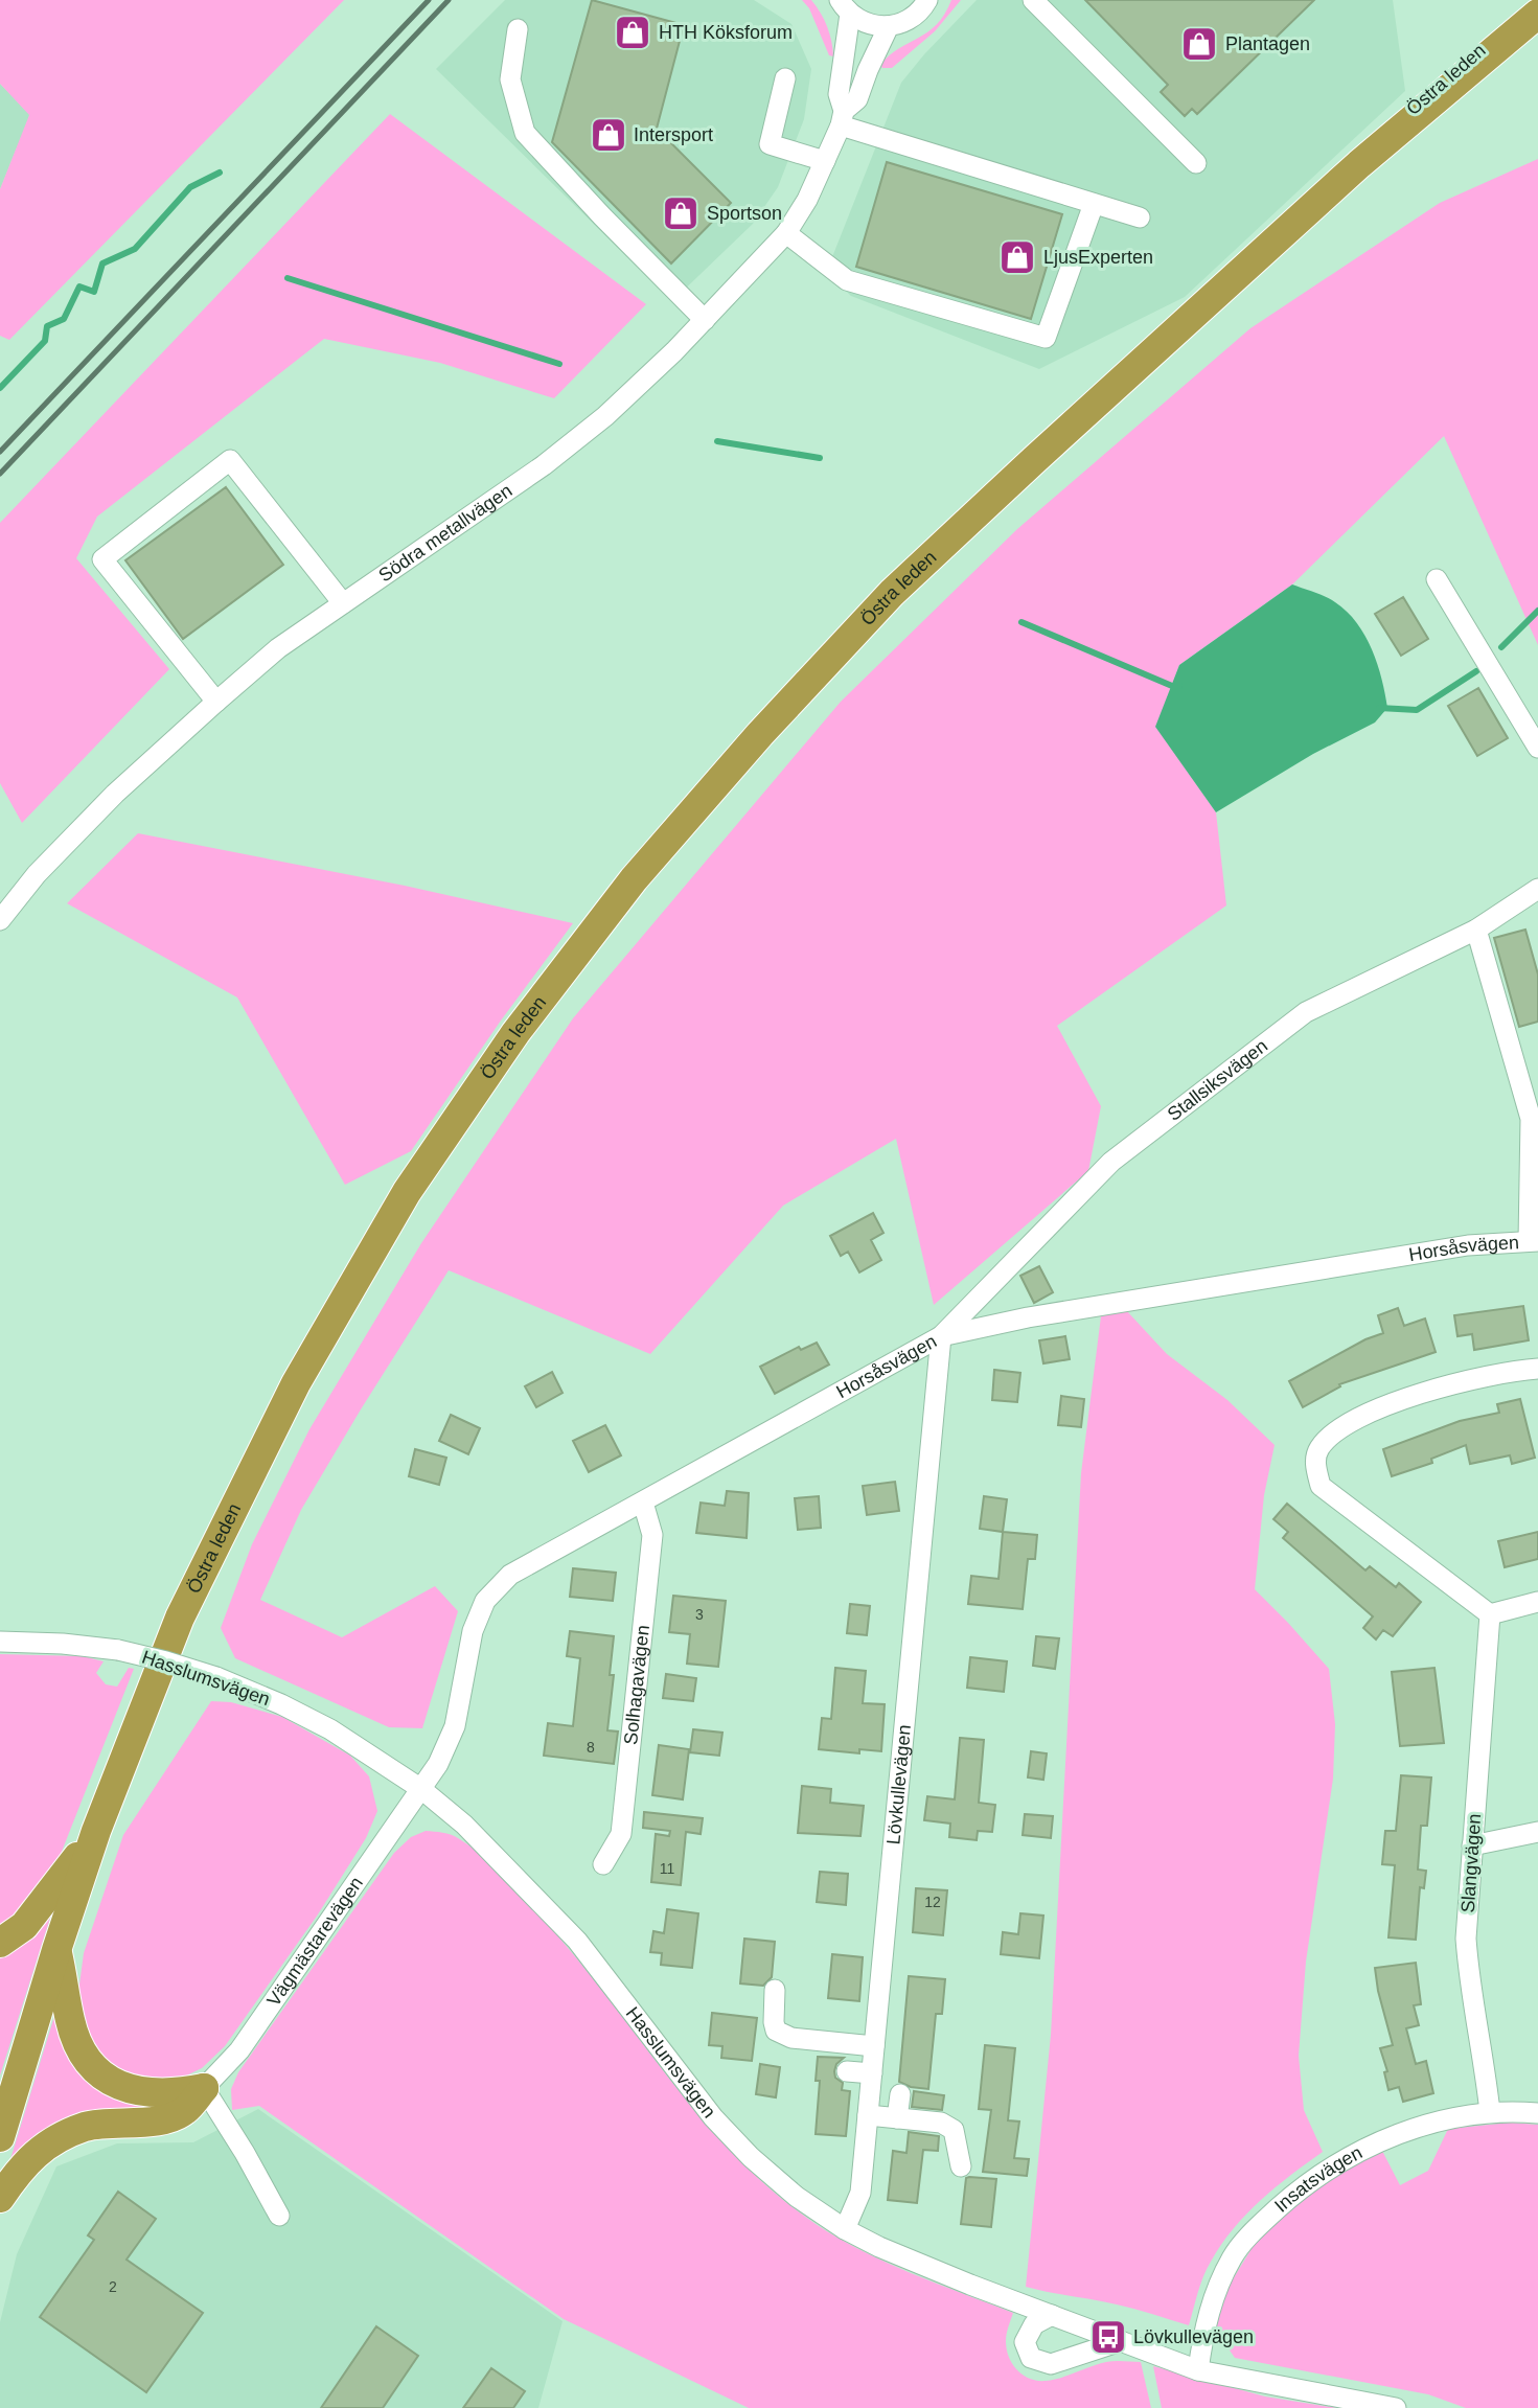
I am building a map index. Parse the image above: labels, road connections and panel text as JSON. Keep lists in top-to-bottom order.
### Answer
{
  "streets": {
    "highway": ["Östra leden"],
    "street": [
      "Södra metallvägen",
      "Stallsiksvägen",
      "Horsåsvägen",
      "Hasslumsvägen",
      "Solhagavägen",
      "Lövkullevägen",
      "Slangvägen",
      "Vägmästarevägen",
      "Insatsvägen"
    ]
  },
  "crossings": [
    ["Stallsiksvägen", "Horsåsvägen"],
    ["Stallsiksvägen", "Lövkullevägen"],
    ["Horsåsvägen", "Hasslumsvägen"],
    ["Horsåsvägen", "Solhagavägen"],
    ["Horsåsvägen", "Lövkullevägen"],
    ["Horsåsvägen", "Vägmästarevägen"],
    ["Hasslumsvägen", "Lövkullevägen"],
    ["Hasslumsvägen", "Vägmästarevägen"],
    ["Hasslumsvägen", "Insatsvägen"],
    ["Slangvägen", "Insatsvägen"]
  ],
  "places": {
    "shop": [
      "HTH Köksforum",
      "Plantagen",
      "Intersport",
      "Sportson",
      "LjusExperten"
    ],
    "bus stop": ["Lövkullevägen"]
  },
  "house_numbers": [
    "3",
    "8",
    "11",
    "12",
    "2"
  ]
}
